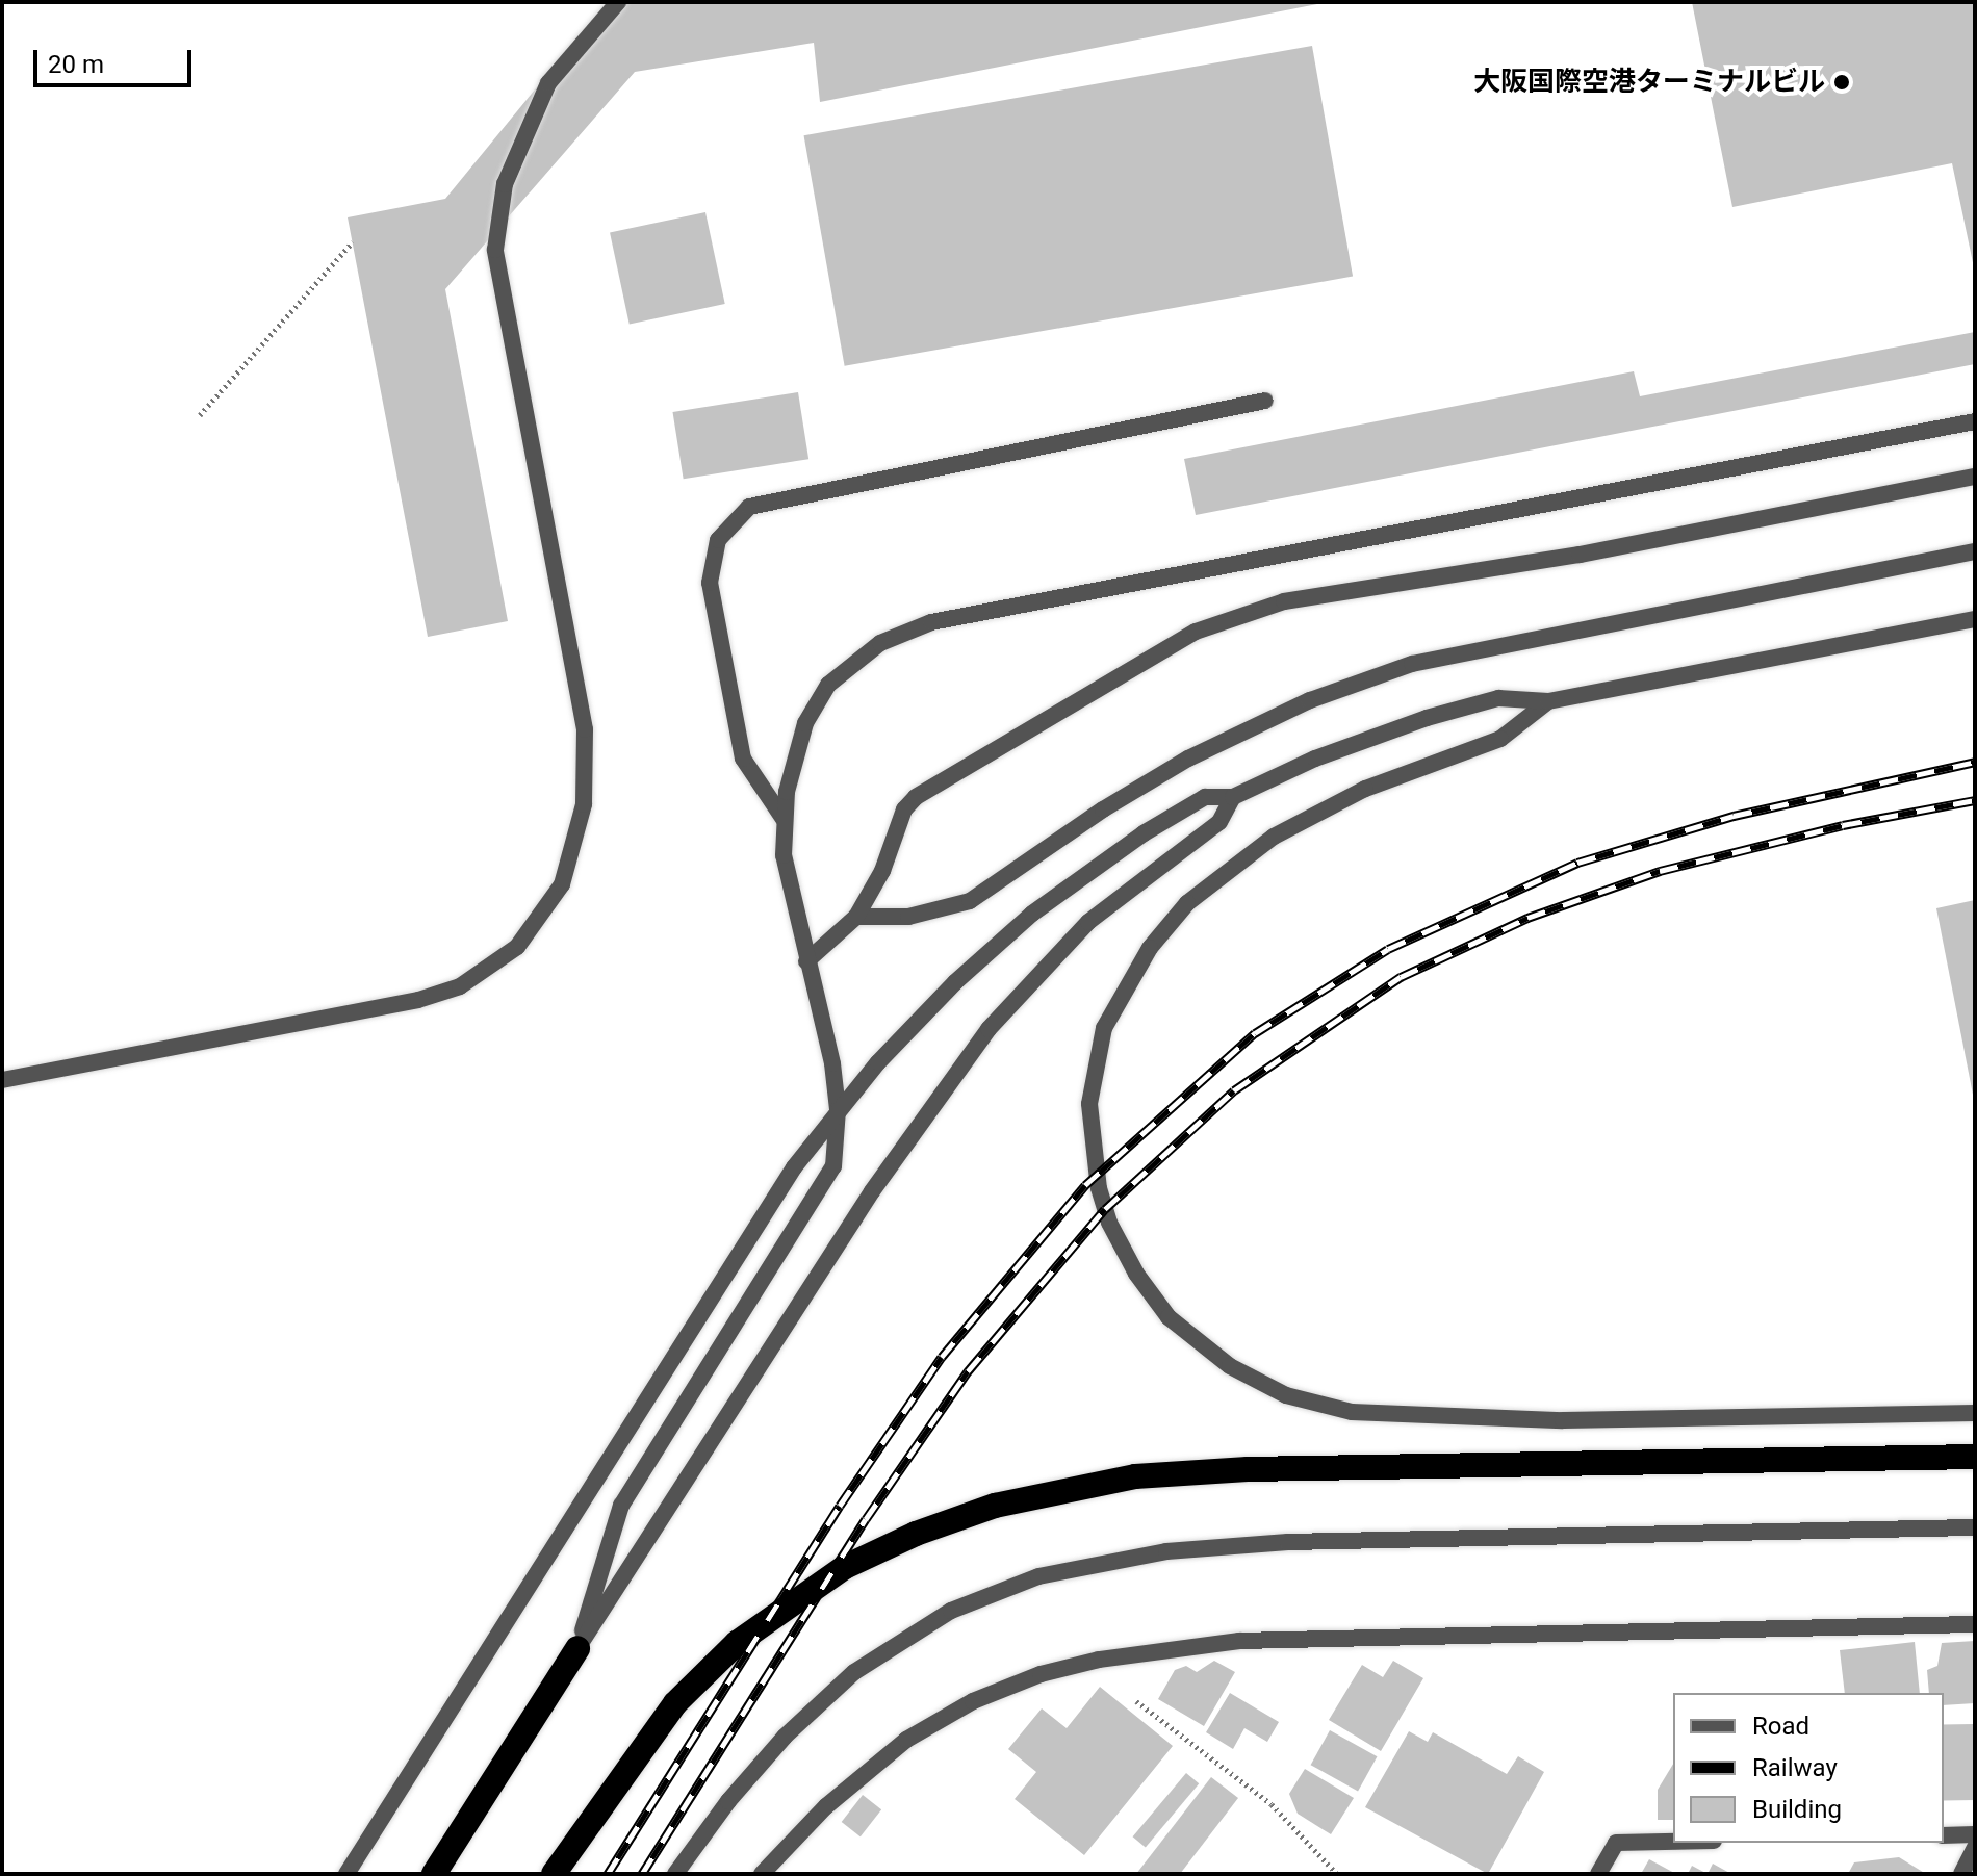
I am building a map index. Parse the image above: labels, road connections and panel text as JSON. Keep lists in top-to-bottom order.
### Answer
{
  "places": ["大阪国際空港ターミナルビル"],
  "legend": ["Road", "Railway", "Building"],
  "scale_bar": "20 m"
}
